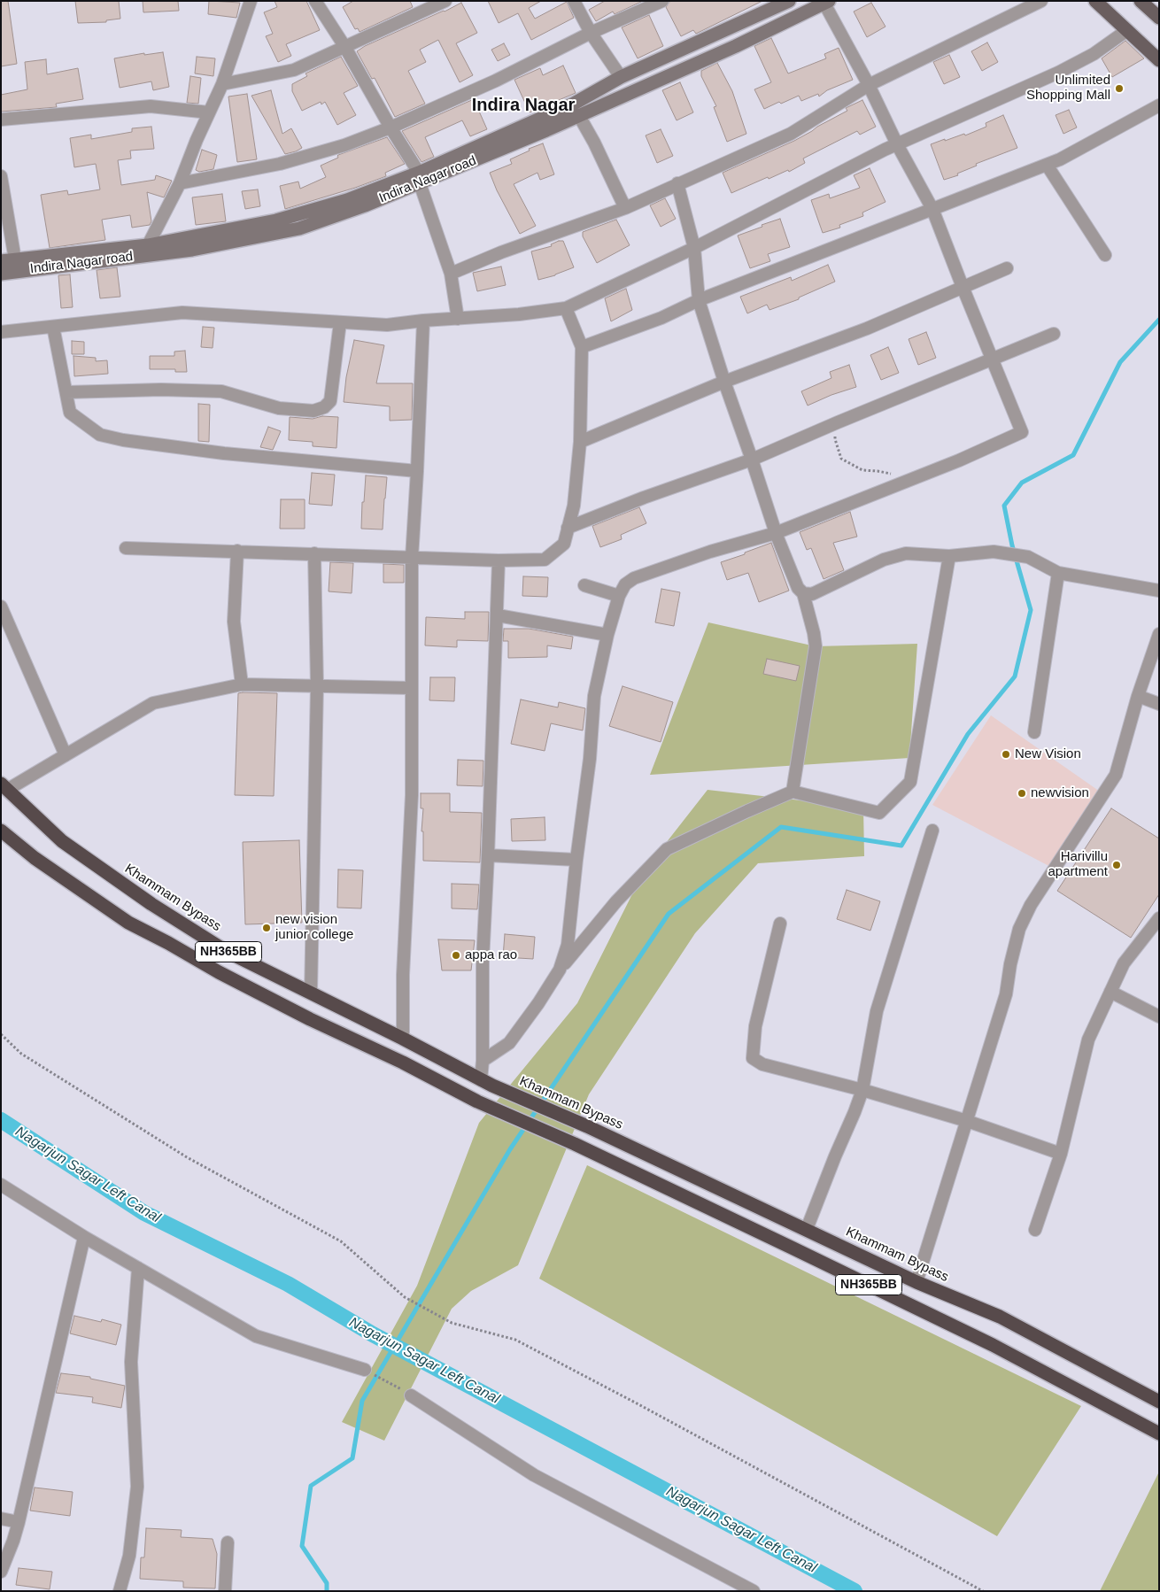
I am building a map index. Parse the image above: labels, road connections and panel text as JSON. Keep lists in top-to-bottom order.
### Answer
{
  "streets": {
    "highway": ["Khammam Bypass", "NH365BB"],
    "street": ["Indira Nagar road"]
  },
  "districts": ["Indira Nagar"],
  "water": ["Nagarjun Sagar Left Canal"],
  "places": [
    "Unlimited Shopping Mall",
    "New Vision",
    "newvision",
    "Harivillu apartment",
    "new vision junior college",
    "appa rao"
  ]
}
